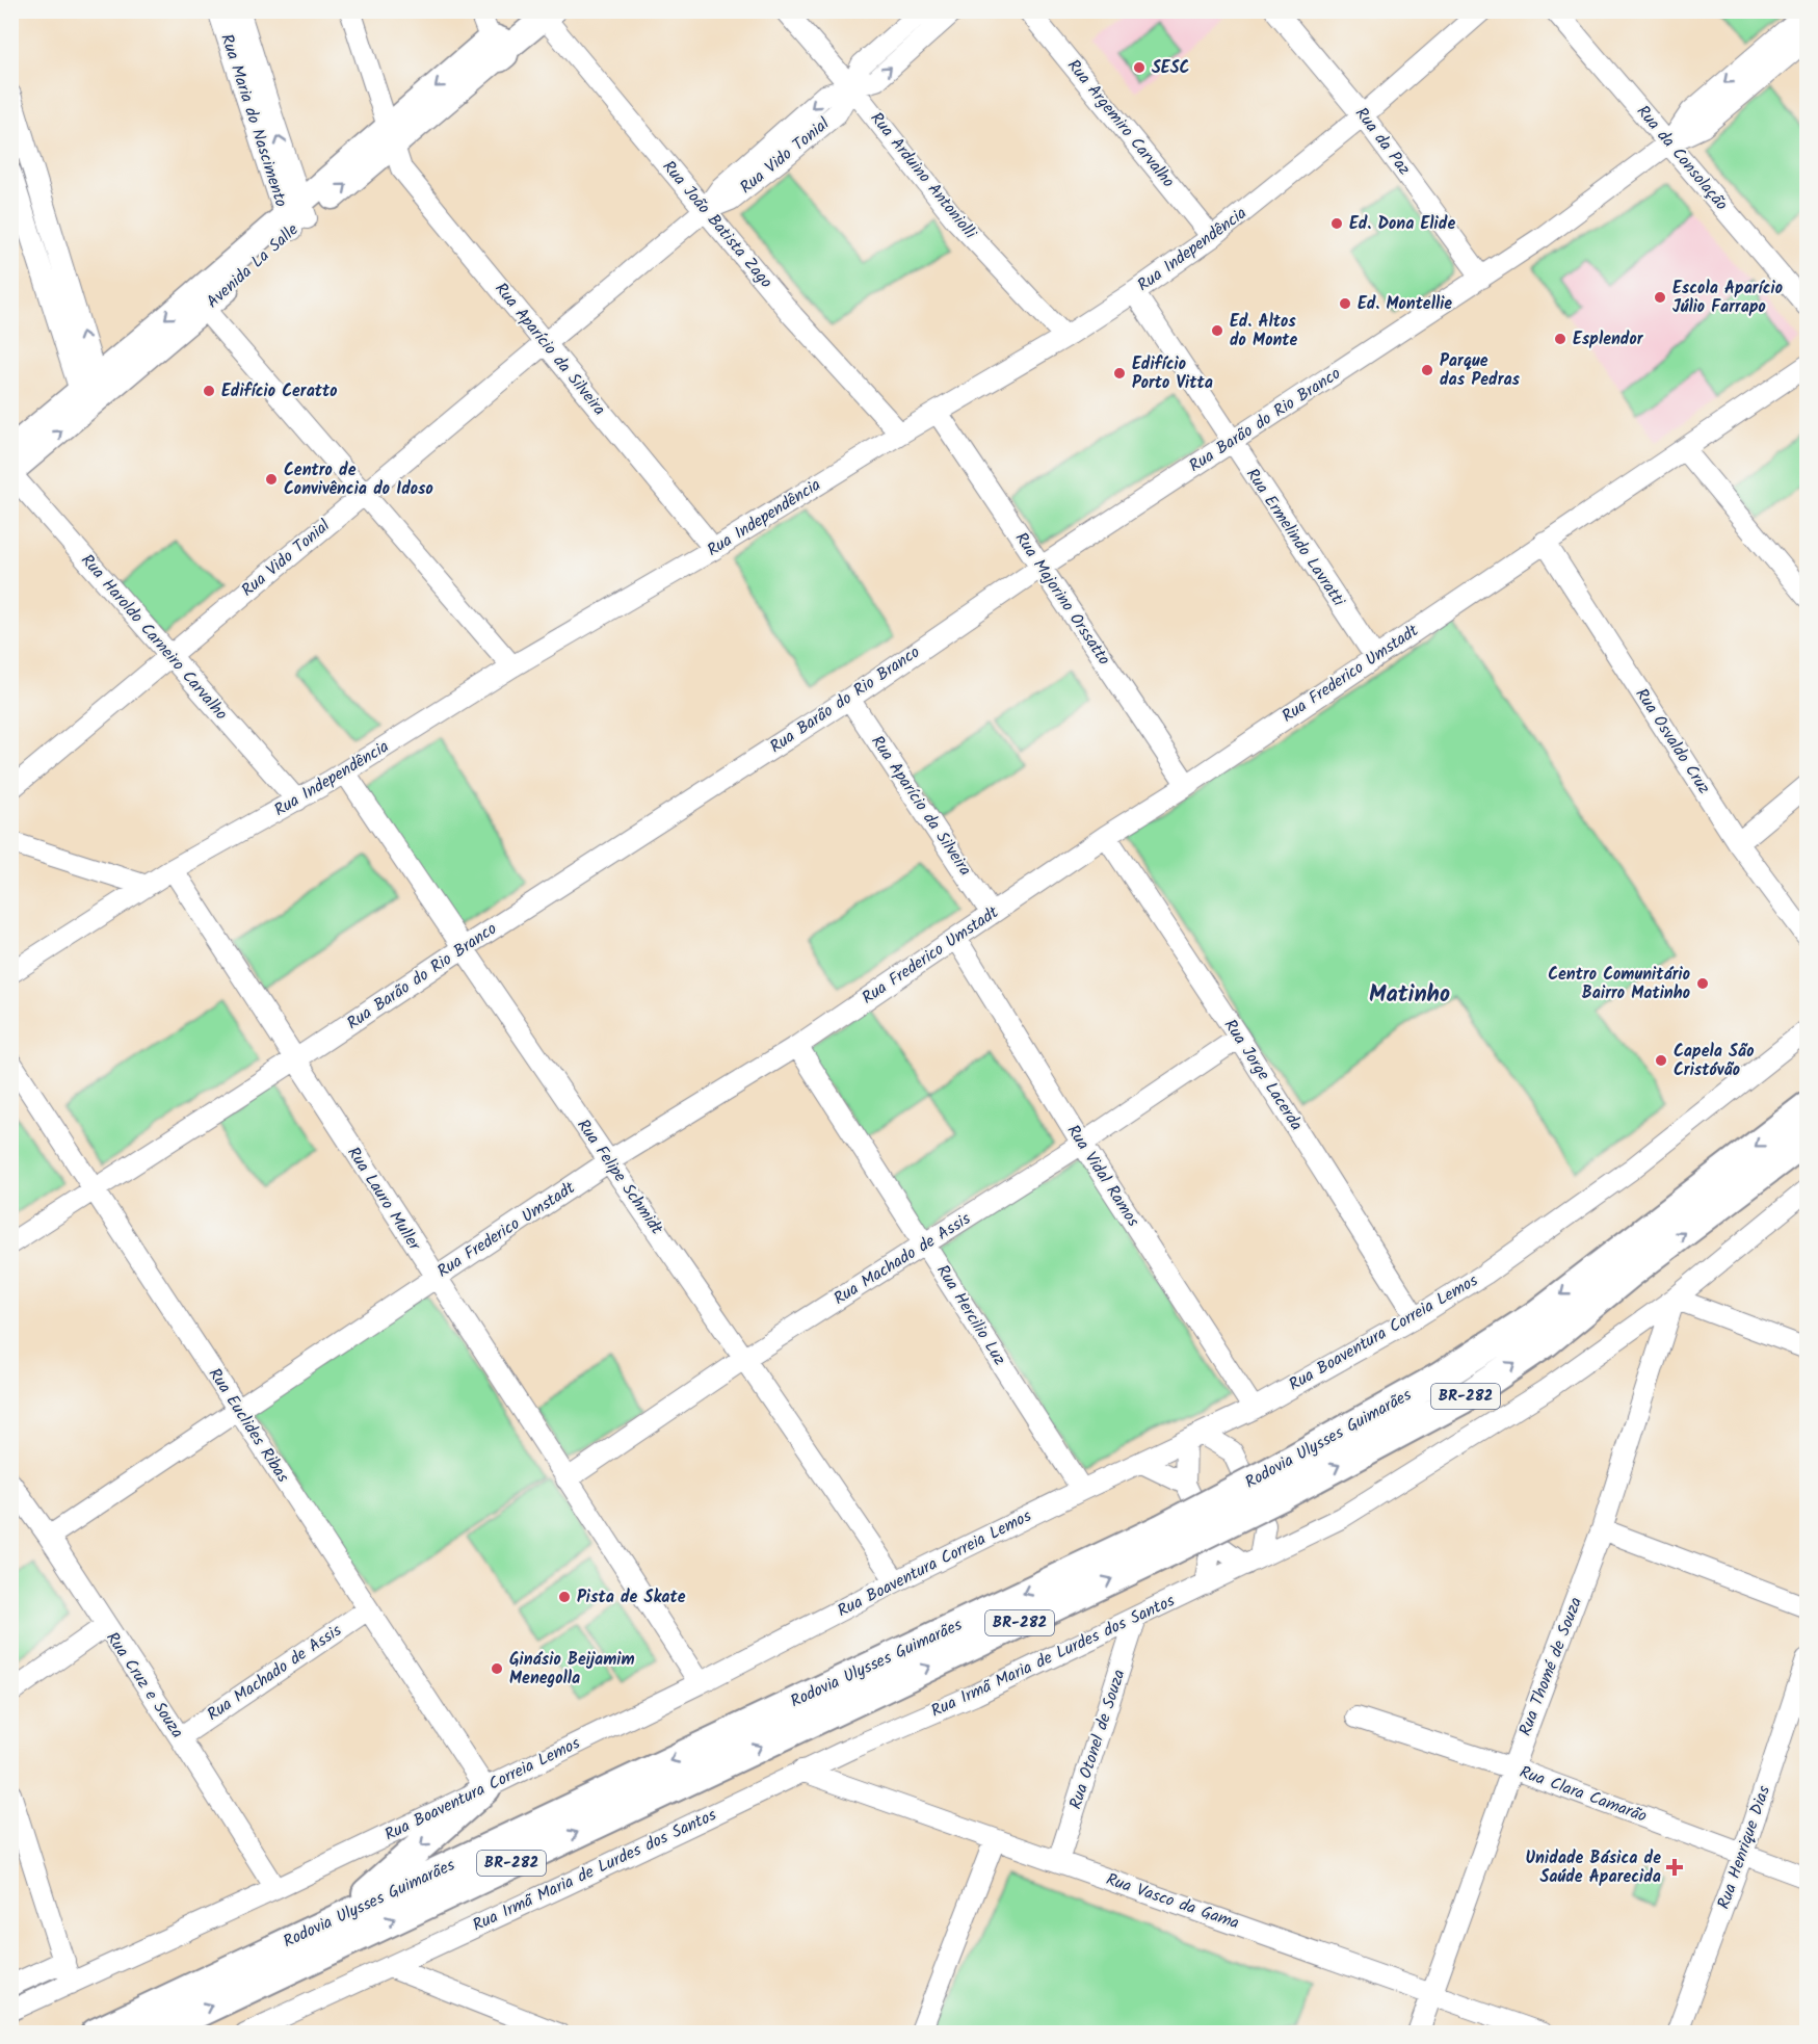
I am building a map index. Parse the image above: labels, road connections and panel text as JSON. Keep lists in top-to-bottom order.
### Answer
{
  "streets": {
    "highway": ["BR-282", "Rodovia Ulysses Guimarães"],
    "main road": ["Avenida La Salle"],
    "street": [
      "Rua Maria do Nascimento",
      "Rua Argemiro Carvalho",
      "Rua da Paz",
      "Rua Vido Tonial",
      "Rua da Consolação",
      "Rua Arduino Antoniolli",
      "Rua João Batista Zago",
      "Rua Independência",
      "Rua Aparício da Silveira",
      "Rua Barão do Rio Branco",
      "Rua Ermelindo Lavratti",
      "Rua Majorino Orssatto",
      "Rua Haroldo Carneiro Carvalho",
      "Rua Frederico Umstadt",
      "Rua Osvaldo Cruz",
      "Rua Jorge Lacerda",
      "Rua Vidal Ramos",
      "Rua Felipe Schmidt",
      "Rua Lauro Muller",
      "Rua Machado de Assis",
      "Rua Hercilio Luz",
      "Rua Boaventura Correia Lemos",
      "Rua Euclides Ribas",
      "Rua Irmã Maria de Lurdes dos Santos",
      "Rua Thomé de Souza",
      "Rua Cruz e Souza",
      "Rua Otonel de Souza",
      "Rua Clara Camarão",
      "Rua Henrique Dias",
      "Rua Vasco da Gama"
    ]
  },
  "crossings": [
    ["Rua Maria do Nascimento", "Avenida La Salle"],
    ["Rua Argemiro Carvalho", "Rua Independência"],
    ["Rua da Paz", "Rua Independência"],
    ["Rua da Paz", "Rua Barão do Rio Branco"],
    ["Rua Vido Tonial", "Rua Arduino Antoniolli"],
    ["Rua Vido Tonial", "Rua João Batista Zago"],
    ["Rua Vido Tonial", "Rua Aparício da Silveira"],
    ["Rua Vido Tonial", "Rua Haroldo Carneiro Carvalho"],
    ["Rua da Consolação", "Rua Barão do Rio Branco"],
    ["Rua Arduino Antoniolli", "Rua Independência"],
    ["Rua João Batista Zago", "Rua Independência"],
    ["Rua João Batista Zago", "Avenida La Salle"],
    ["Rua Independência", "Rua Aparício da Silveira"],
    ["Rua Independência", "Rua Ermelindo Lavratti"],
    ["Rua Independência", "Rua Majorino Orssatto"],
    ["Rua Independência", "Rua Haroldo Carneiro Carvalho"],
    ["Rua Independência", "Rua Felipe Schmidt"],
    ["Rua Independência", "Rua Lauro Muller"],
    ["Avenida La Salle", "Rua Aparício da Silveira"],
    ["Avenida La Salle", "Rua Haroldo Carneiro Carvalho"],
    ["Rua Aparício da Silveira", "Rua Barão do Rio Branco"],
    ["Rua Aparício da Silveira", "Rua Frederico Umstadt"],
    ["Rua Barão do Rio Branco", "Rua Ermelindo Lavratti"],
    ["Rua Barão do Rio Branco", "Rua Majorino Orssatto"],
    ["Rua Barão do Rio Branco", "Rua Felipe Schmidt"],
    ["Rua Barão do Rio Branco", "Rua Lauro Muller"],
    ["Rua Barão do Rio Branco", "Rua Euclides Ribas"],
    ["Rua Ermelindo Lavratti", "Rua Frederico Umstadt"],
    ["Rua Majorino Orssatto", "Rua Frederico Umstadt"],
    ["Rua Frederico Umstadt", "Rua Osvaldo Cruz"],
    ["Rua Frederico Umstadt", "Rua Jorge Lacerda"],
    ["Rua Frederico Umstadt", "Rua Vidal Ramos"],
    ["Rua Frederico Umstadt", "Rua Felipe Schmidt"],
    ["Rua Frederico Umstadt", "Rua Lauro Muller"],
    ["Rua Frederico Umstadt", "Rua Hercilio Luz"],
    ["Rua Frederico Umstadt", "Rua Euclides Ribas"],
    ["Rua Frederico Umstadt", "Rua Cruz e Souza"],
    ["Rua Jorge Lacerda", "Rua Machado de Assis"],
    ["Rua Jorge Lacerda", "Rua Boaventura Correia Lemos"],
    ["Rua Vidal Ramos", "Rua Machado de Assis"],
    ["Rua Vidal Ramos", "Rua Boaventura Correia Lemos"],
    ["Rua Felipe Schmidt", "Rua Machado de Assis"],
    ["Rua Felipe Schmidt", "Rua Boaventura Correia Lemos"],
    ["Rua Lauro Muller", "Rua Machado de Assis"],
    ["Rua Lauro Muller", "Rua Boaventura Correia Lemos"],
    ["Rua Machado de Assis", "Rua Hercilio Luz"],
    ["Rua Machado de Assis", "Rua Euclides Ribas"],
    ["Rua Machado de Assis", "Rua Cruz e Souza"],
    ["Rua Hercilio Luz", "Rua Boaventura Correia Lemos"],
    ["Rua Boaventura Correia Lemos", "Rua Euclides Ribas"],
    ["Rua Boaventura Correia Lemos", "Rua Cruz e Souza"],
    ["Rua Irmã Maria de Lurdes dos Santos", "Rua Thomé de Souza"],
    ["Rua Irmã Maria de Lurdes dos Santos", "Rua Otonel de Souza"],
    ["Rua Irmã Maria de Lurdes dos Santos", "Rua Vasco da Gama"],
    ["Rua Thomé de Souza", "Rua Clara Camarão"],
    ["Rua Thomé de Souza", "Rua Vasco da Gama"],
    ["Rua Otonel de Souza", "Rua Vasco da Gama"],
    ["Rua Clara Camarão", "Rua Henrique Dias"]
  ],
  "districts": ["Matinho"],
  "places": {
    "other": [
      "SESC",
      "Ed. Dona Elide",
      "Escola Aparício Júlio Farrapo",
      "Ed. Montellie",
      "Ed. Altos do Monte",
      "Esplendor",
      "Parque das Pedras",
      "Edifício Porto Vitta",
      "Edifício Ceratto",
      "Centro de Convivência do Idoso",
      "Centro Comunitário Bairro Matinho",
      "Capela São Cristóvão",
      "Pista de Skate",
      "Ginásio Beijamim Menegolla"
    ],
    "health": ["Unidade Básica de Saúde Aparecida"]
  }
}
